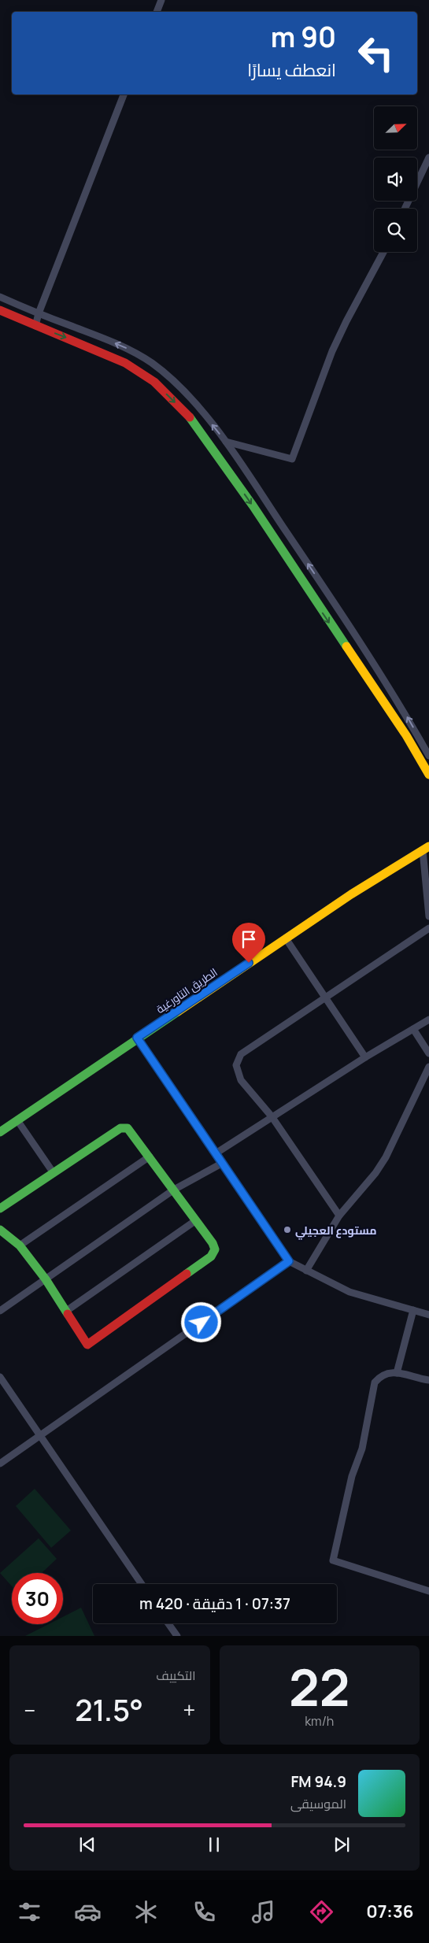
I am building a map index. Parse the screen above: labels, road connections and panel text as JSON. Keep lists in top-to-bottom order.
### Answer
{
  "streets": {
    "street": ["الطريق التاورغية"]
  },
  "places": ["مستودع العجيلي"],
  "north": "top right",
  "page": {
    "turn": ["90 m", "انعطف يسارًا"],
    "limit": "30",
    "trip": "07:37 · 1 دقيقة · 420 m",
    "tile": [
      ["22", "km/h"],
      "التكييف"
    ],
    "heat": ["−", "21.5°", "+"],
    "song": ["94.9 FM", "الموسيقى"],
    "tabs": "07:36"
  }
}
